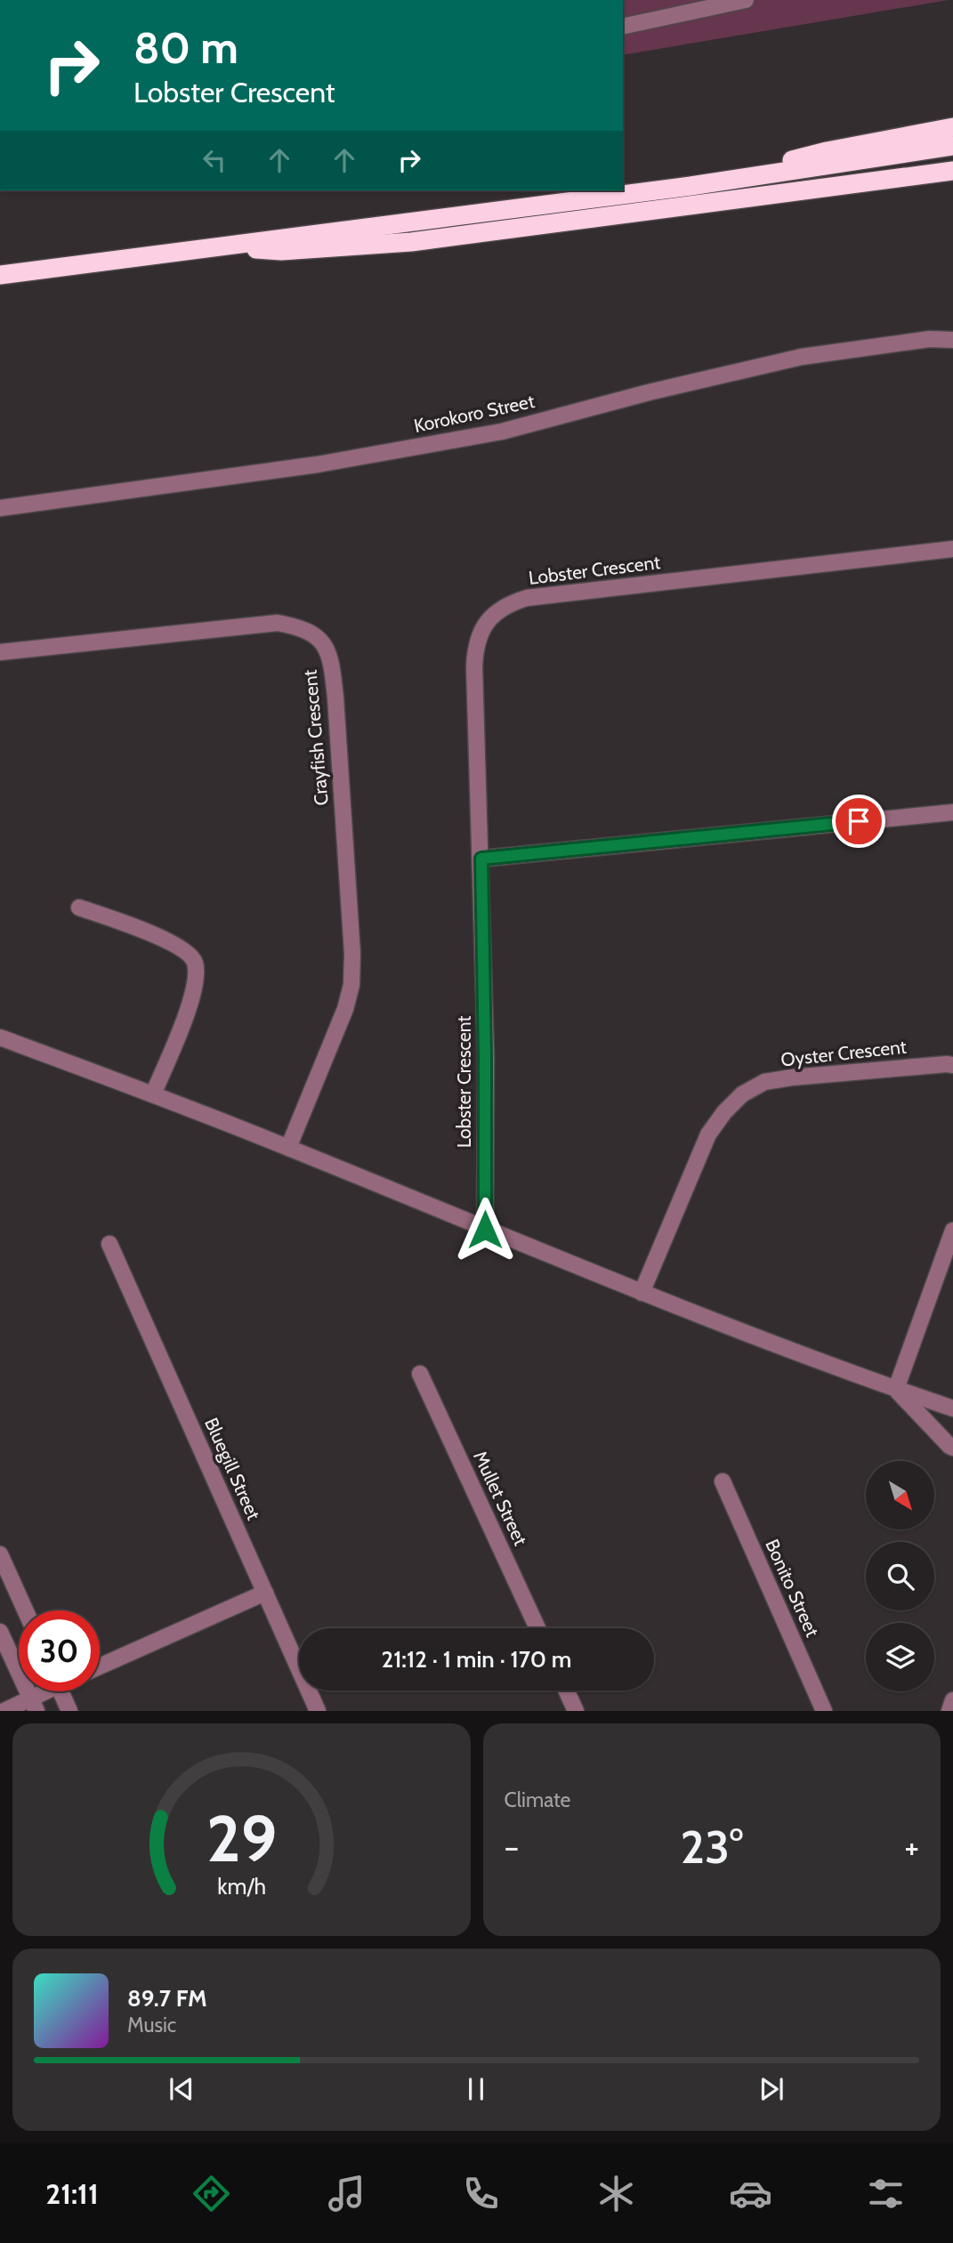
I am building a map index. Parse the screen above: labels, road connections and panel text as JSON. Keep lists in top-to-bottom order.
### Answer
{
  "streets": {
    "street": [
      "Korokoro Street",
      "Lobster Crescent",
      "Crayfish Crescent",
      "Oyster Crescent",
      "Bluegill Street",
      "Mullet Street",
      "Bonito Street"
    ]
  },
  "north": "bottom right",
  "page": {
    "turn": ["80 m", "Lobster Crescent"],
    "limit": "30",
    "trip": "21:12 · 1 min · 170 m",
    "tile": "Climate",
    "heat": ["−", "23°", "+"],
    "song": ["89.7 FM", "Music"],
    "tabs": "21:11",
    "gauge": ["29", "km/h"]
  }
}
